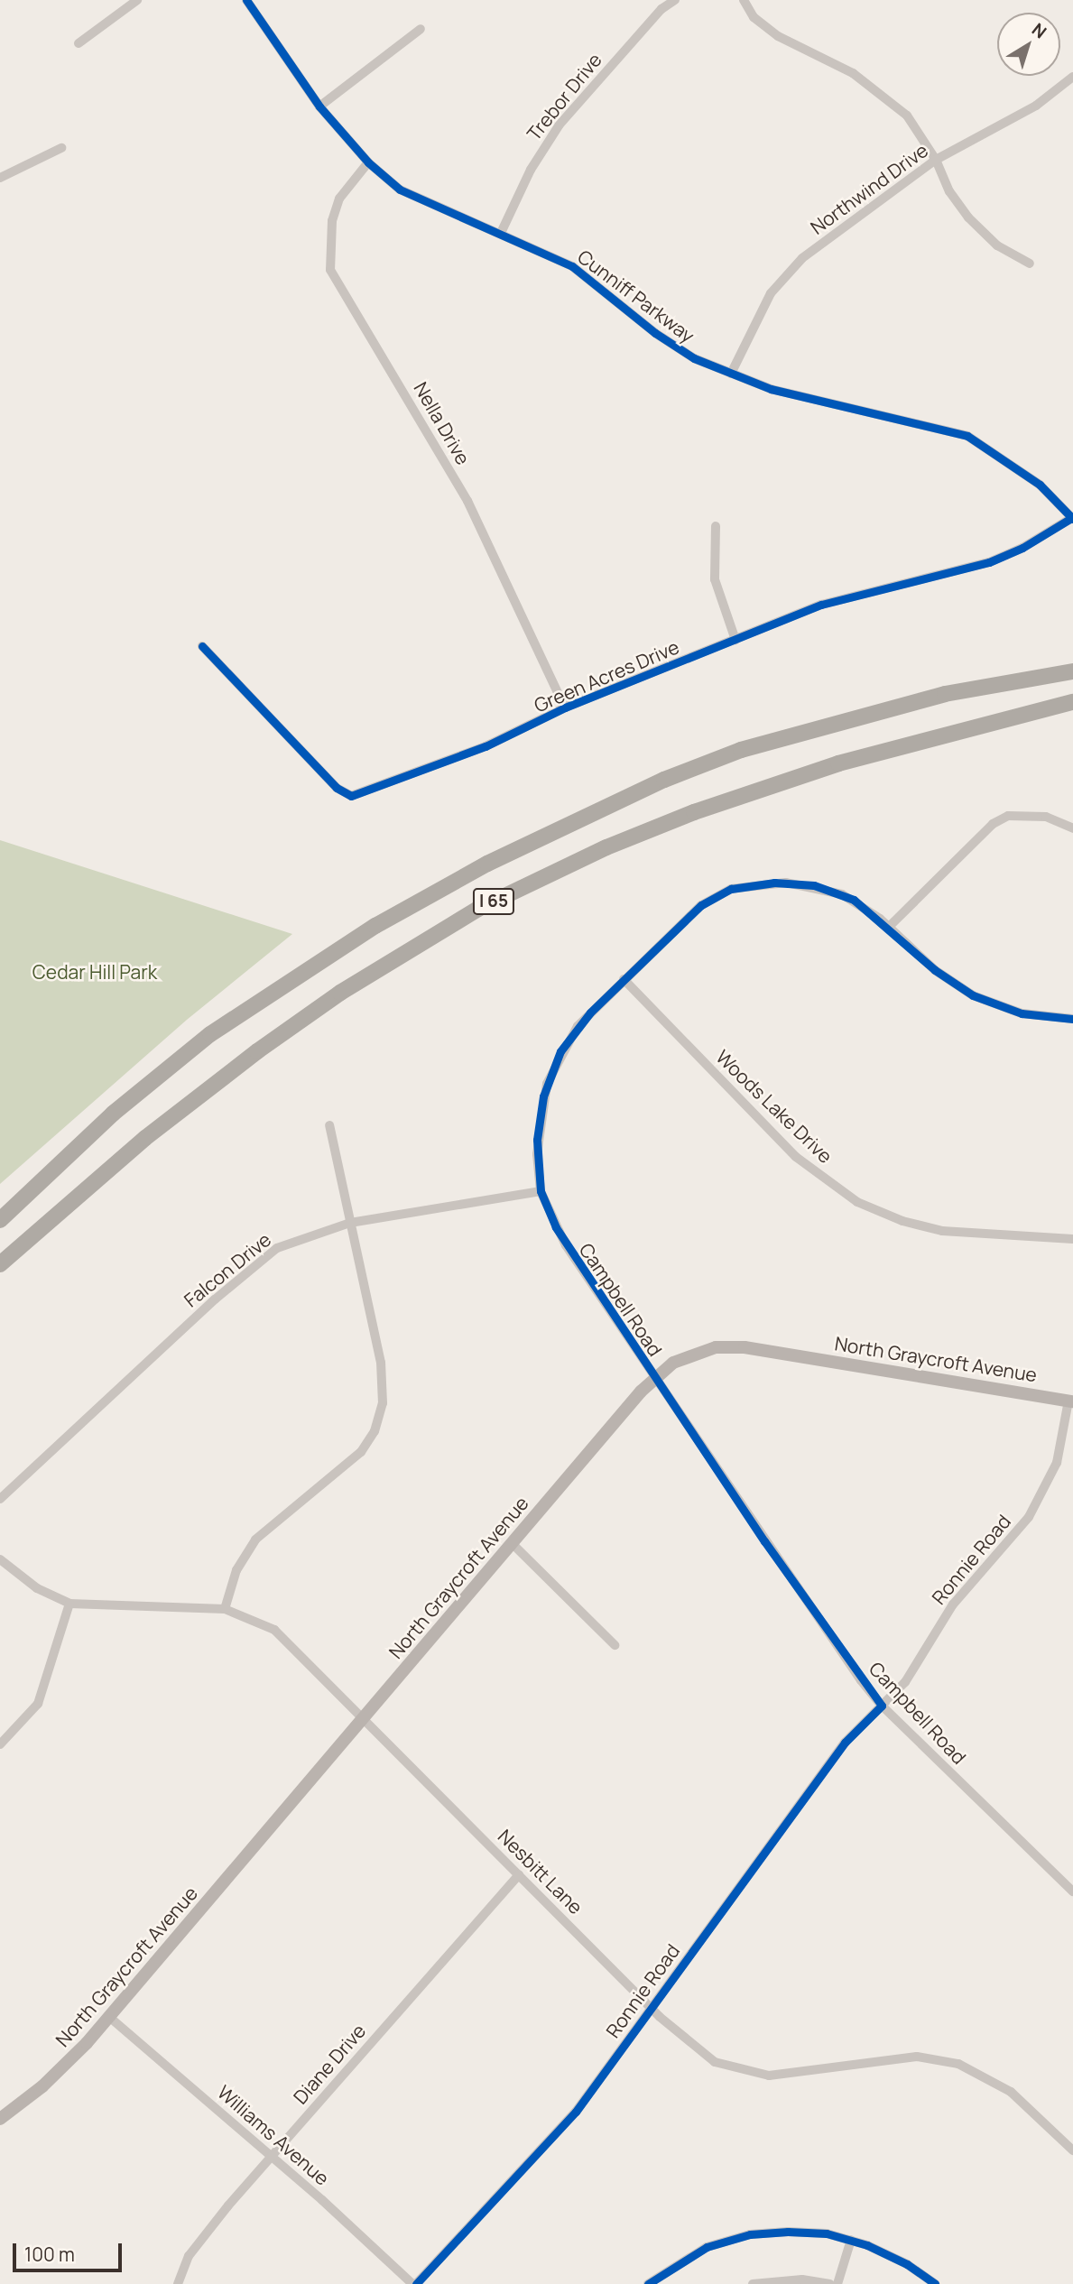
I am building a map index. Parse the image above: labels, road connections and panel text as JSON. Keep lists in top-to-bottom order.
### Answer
{
  "streets": {
    "highway": ["I 65"],
    "street": [
      "Trebor Drive",
      "Northwind Drive",
      "Cunniff Parkway",
      "Nella Drive",
      "Green Acres Drive",
      "Woods Lake Drive",
      "Falcon Drive",
      "Campbell Road",
      "North Graycroft Avenue",
      "Ronnie Road",
      "Nesbitt Lane",
      "Diane Drive",
      "Williams Avenue"
    ]
  },
  "crossings": [
    ["Trebor Drive", "Cunniff Parkway"],
    ["Northwind Drive", "Cunniff Parkway"],
    ["Cunniff Parkway", "Nella Drive"],
    ["Cunniff Parkway", "Green Acres Drive"],
    ["Nella Drive", "Green Acres Drive"],
    ["Woods Lake Drive", "Campbell Road"],
    ["Falcon Drive", "Campbell Road"],
    ["Campbell Road", "North Graycroft Avenue"],
    ["Campbell Road", "Ronnie Road"],
    ["North Graycroft Avenue", "Ronnie Road"],
    ["North Graycroft Avenue", "Nesbitt Lane"],
    ["North Graycroft Avenue", "Williams Avenue"],
    ["Ronnie Road", "Nesbitt Lane"],
    ["Ronnie Road", "Williams Avenue"],
    ["Nesbitt Lane", "Diane Drive"],
    ["Diane Drive", "Williams Avenue"]
  ],
  "parks": ["Cedar Hill Park"],
  "scale_bar": "100 m",
  "north": "top right"
}
